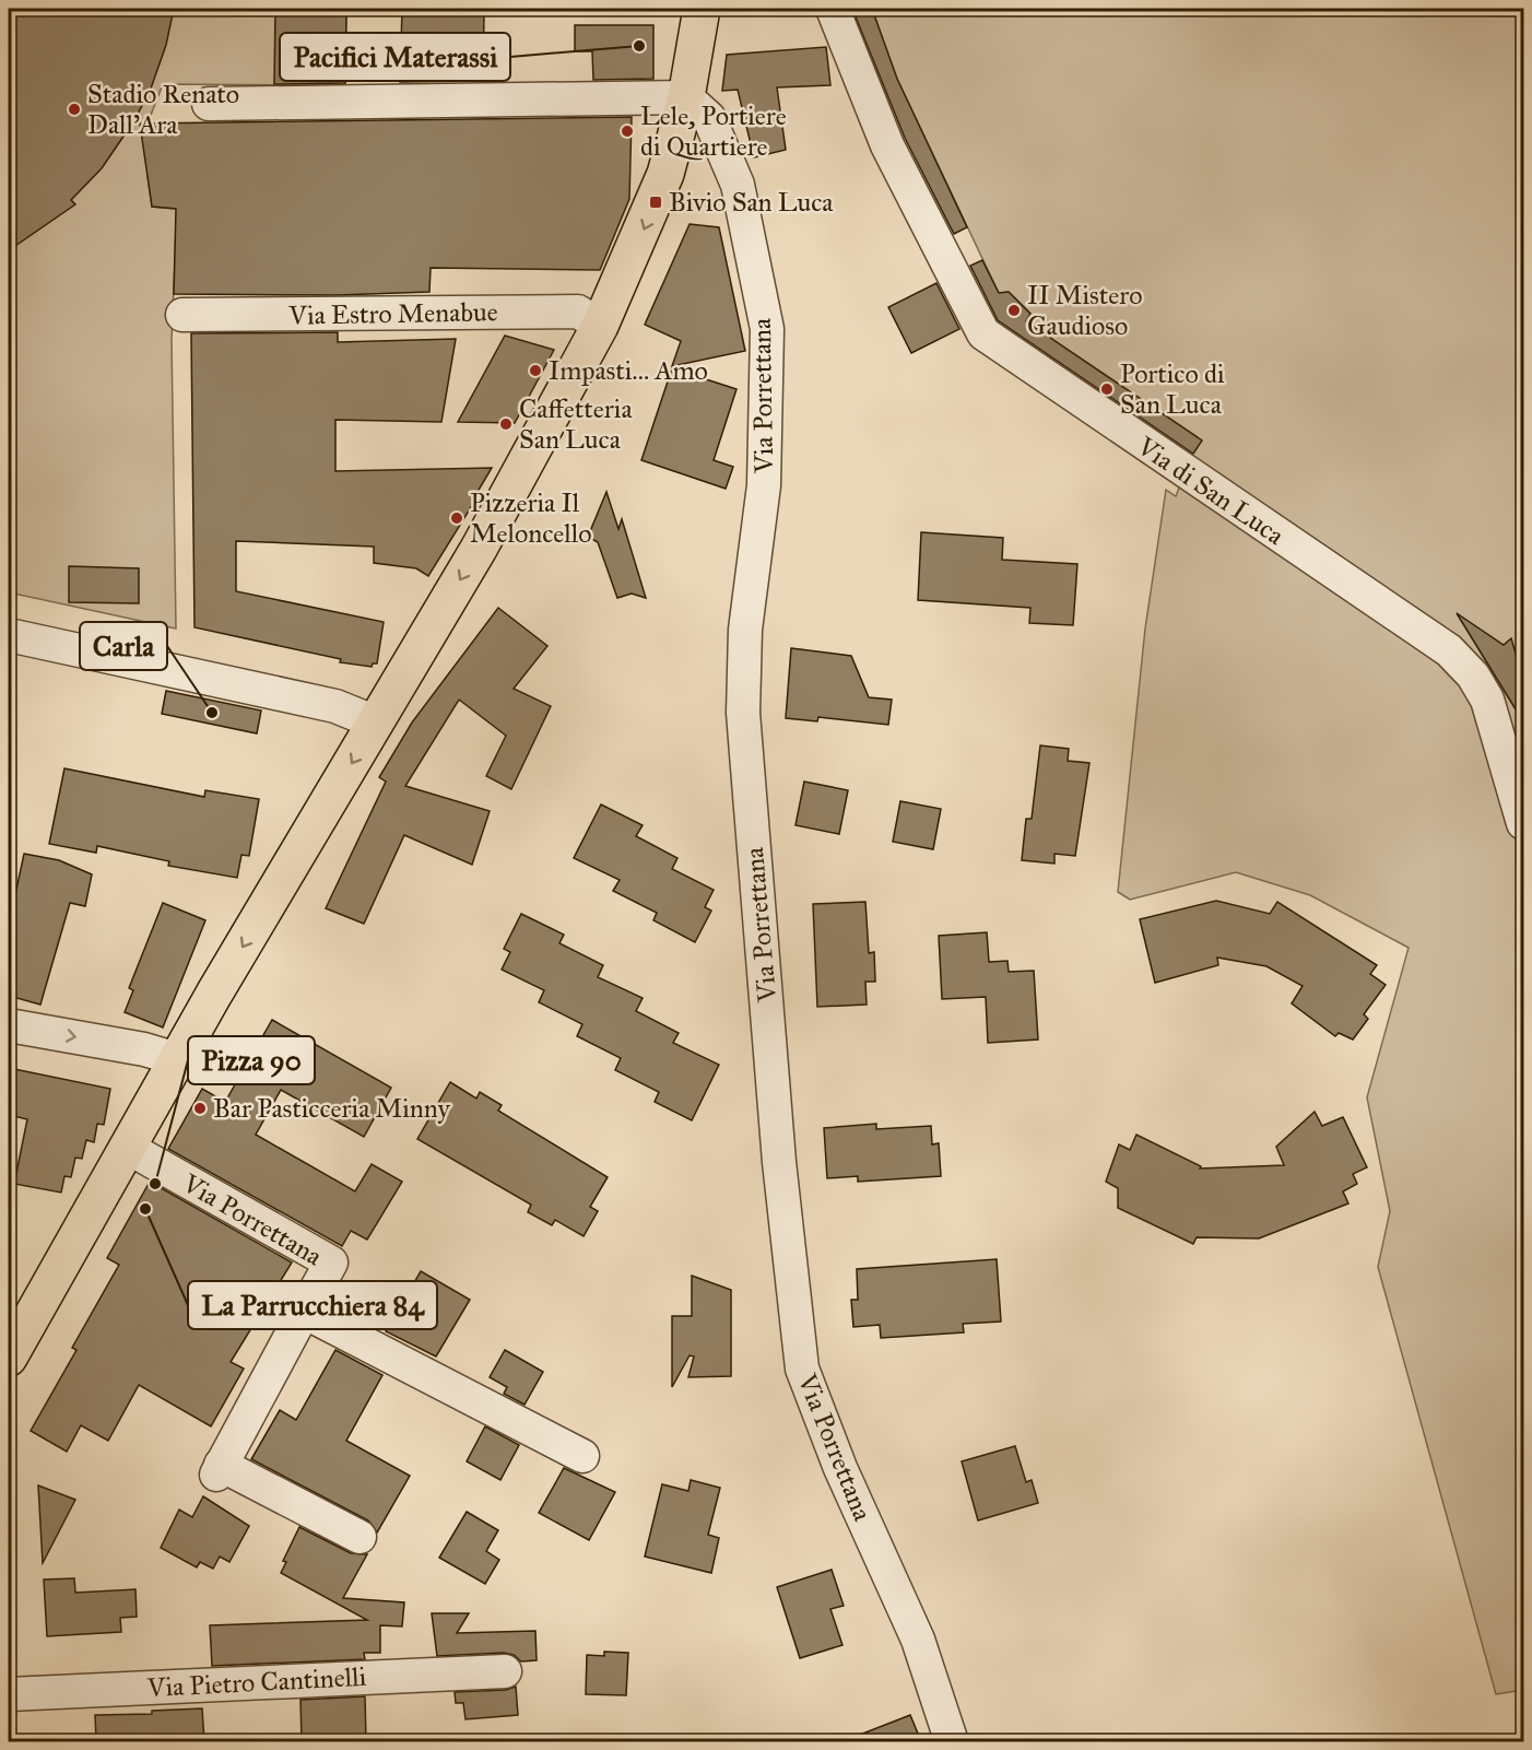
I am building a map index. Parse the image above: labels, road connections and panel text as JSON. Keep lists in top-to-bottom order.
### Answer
{
  "streets": {
    "street": [
      "Via Estro Menabue",
      "Via Porrettana",
      "Via di San Luca",
      "Via Pietro Cantinelli"
    ]
  },
  "places": {
    "other": [
      "Pacifici Materassi",
      "Stadio Renato Dall'Ara",
      "Lele, Portiere di Quartiere",
      "II Mistero Gaudioso",
      "Impasti… Amo",
      "Portico di San Luca",
      "Caffetteria San Luca",
      "Pizzeria Il Meloncello",
      "Carla",
      "Bar Pasticceria Minny",
      "Pizza 90",
      "La Parrucchiera 84"
    ],
    "transit": ["Bivio San Luca"]
  }
}
